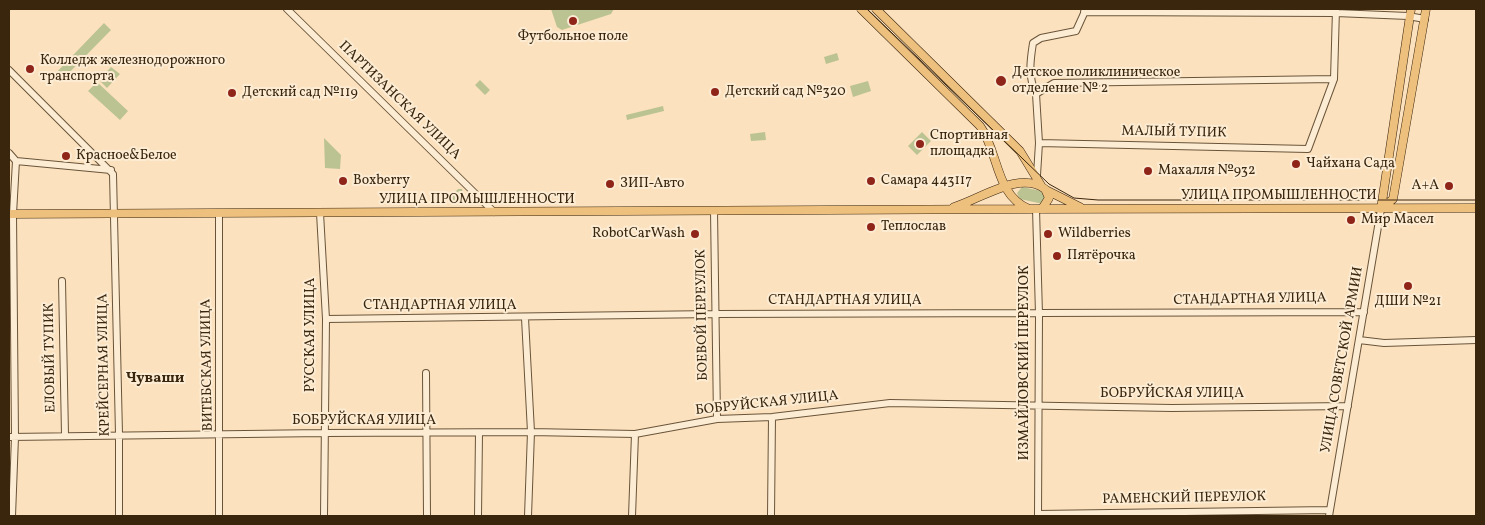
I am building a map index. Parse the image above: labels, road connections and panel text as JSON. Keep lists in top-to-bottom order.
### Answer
{
  "streets": {
    "main road": ["УЛИЦА ПРОМЫШЛЕННОСТИ", "УЛИЦА СОВЕТСКОЙ АРМИИ"],
    "street": [
      "ПАРТИЗАНСКАЯ УЛИЦА",
      "МАЛЫЙ ТУПИК",
      "СТАНДАРТНАЯ УЛИЦА",
      "БОЕВОЙ ПЕРЕУЛОК",
      "РУССКАЯ УЛИЦА",
      "ЕЛОВЫЙ ТУПИК",
      "ИЗМАЙЛОВСКИЙ ПЕРЕУЛОК",
      "КРЕЙСЕРНАЯ УЛИЦА",
      "ВИТЕБСКАЯ УЛИЦА",
      "БОБРУЙСКАЯ УЛИЦА",
      "РАМЕНСКИЙ ПЕРЕУЛОК"
    ]
  },
  "crossings": [
    ["ПАРТИЗАНСКАЯ УЛИЦА", "УЛИЦА ПРОМЫШЛЕННОСТИ"],
    ["УЛИЦА ПРОМЫШЛЕННОСТИ", "БОЕВОЙ ПЕРЕУЛОК"],
    ["УЛИЦА ПРОМЫШЛЕННОСТИ", "РУССКАЯ УЛИЦА"],
    ["УЛИЦА ПРОМЫШЛЕННОСТИ", "УЛИЦА СОВЕТСКОЙ АРМИИ"],
    ["УЛИЦА ПРОМЫШЛЕННОСТИ", "ИЗМАЙЛОВСКИЙ ПЕРЕУЛОК"],
    ["УЛИЦА ПРОМЫШЛЕННОСТИ", "КРЕЙСЕРНАЯ УЛИЦА"],
    ["УЛИЦА ПРОМЫШЛЕННОСТИ", "ВИТЕБСКАЯ УЛИЦА"],
    ["СТАНДАРТНАЯ УЛИЦА", "БОЕВОЙ ПЕРЕУЛОК"],
    ["СТАНДАРТНАЯ УЛИЦА", "РУССКАЯ УЛИЦА"],
    ["СТАНДАРТНАЯ УЛИЦА", "УЛИЦА СОВЕТСКОЙ АРМИИ"],
    ["СТАНДАРТНАЯ УЛИЦА", "ИЗМАЙЛОВСКИЙ ПЕРЕУЛОК"],
    ["БОЕВОЙ ПЕРЕУЛОК", "БОБРУЙСКАЯ УЛИЦА"],
    ["РУССКАЯ УЛИЦА", "БОБРУЙСКАЯ УЛИЦА"],
    ["ЕЛОВЫЙ ТУПИК", "БОБРУЙСКАЯ УЛИЦА"],
    ["УЛИЦА СОВЕТСКОЙ АРМИИ", "БОБРУЙСКАЯ УЛИЦА"],
    ["УЛИЦА СОВЕТСКОЙ АРМИИ", "РАМЕНСКИЙ ПЕРЕУЛОК"],
    ["ИЗМАЙЛОВСКИЙ ПЕРЕУЛОК", "БОБРУЙСКАЯ УЛИЦА"],
    ["ИЗМАЙЛОВСКИЙ ПЕРЕУЛОК", "РАМЕНСКИЙ ПЕРЕУЛОК"],
    ["КРЕЙСЕРНАЯ УЛИЦА", "БОБРУЙСКАЯ УЛИЦА"],
    ["ВИТЕБСКАЯ УЛИЦА", "БОБРУЙСКАЯ УЛИЦА"]
  ],
  "districts": ["Чуваши"],
  "places": [
    "Футбольное поле",
    "Колледж железнодорожного транспорта",
    "Детское поликлиническое отделение № 2",
    "Детский сад №320",
    "Детский сад №119",
    "Спортивная площадка",
    "Красное&Белое",
    "Чайхана Сада",
    "Махалля №932",
    "Boxberry",
    "Самара 443117",
    "ЗИП-Авто",
    "А+A",
    "Мир Масел",
    "Теплослав",
    "RobotCarWash",
    "Wildberries",
    "Пятёрочка",
    "ДШИ №21"
  ]
}
